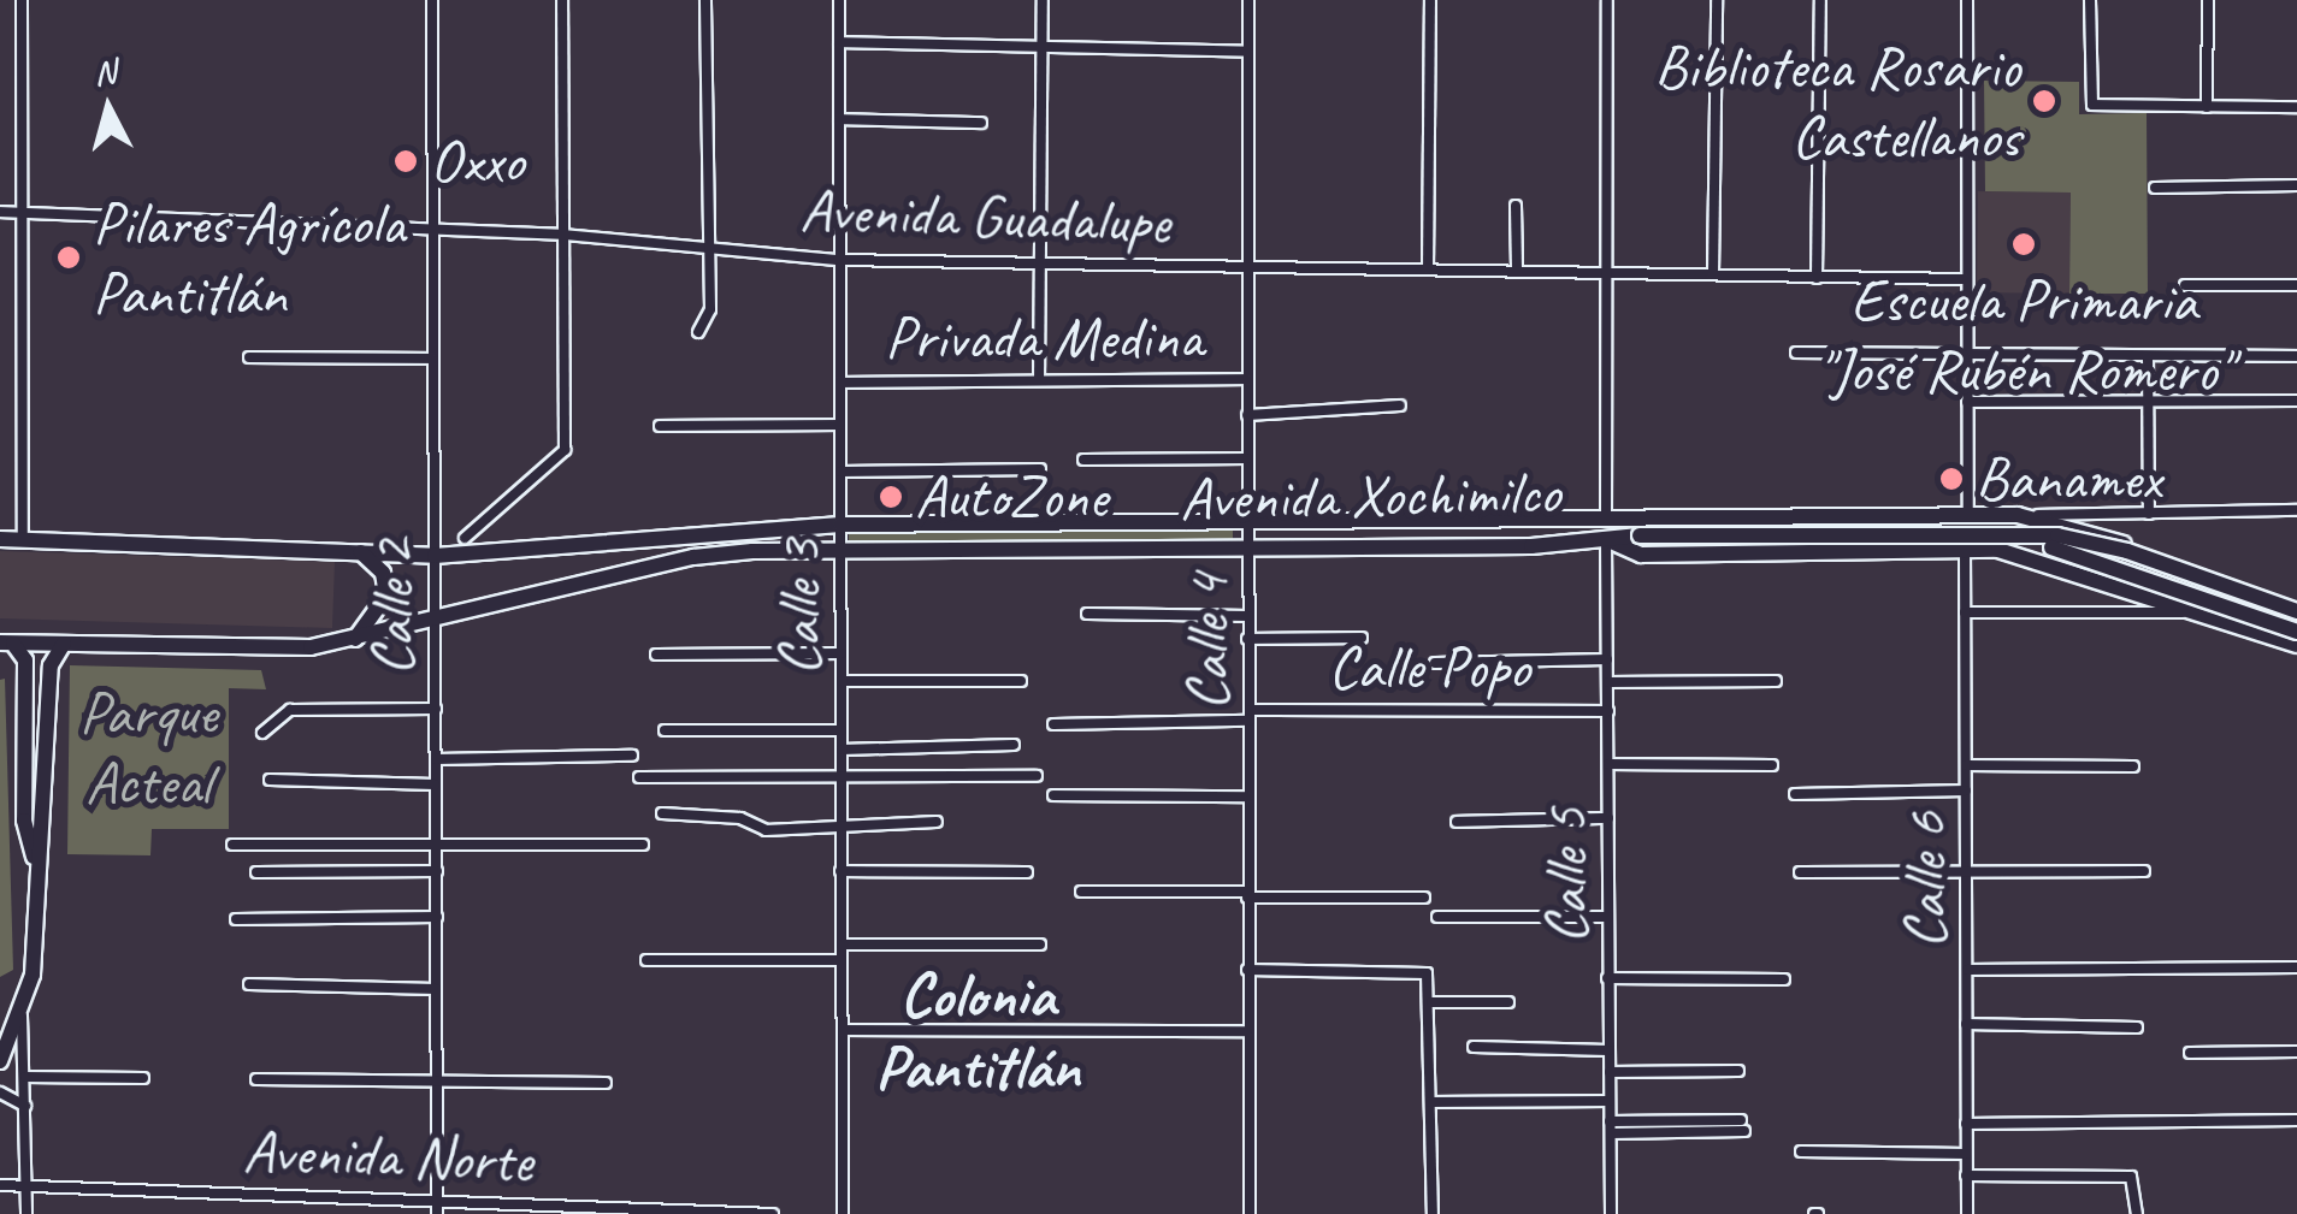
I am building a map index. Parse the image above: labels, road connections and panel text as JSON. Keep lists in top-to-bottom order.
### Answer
{
  "streets": {
    "main road": ["Avenida Xochimilco"],
    "street": [
      "Avenida Guadalupe",
      "Privada Medina",
      "Calle 2",
      "Calle 3",
      "Calle 4",
      "Calle Popo",
      "Calle 5",
      "Calle 6",
      "Avenida Norte"
    ]
  },
  "crossings": [
    ["Avenida Guadalupe", "Calle 2"],
    ["Avenida Guadalupe", "Calle 3"],
    ["Avenida Guadalupe", "Calle 4"],
    ["Privada Medina", "Calle 3"],
    ["Privada Medina", "Calle 4"],
    ["Avenida Xochimilco", "Calle 2"],
    ["Avenida Xochimilco", "Calle 3"],
    ["Avenida Xochimilco", "Calle 4"],
    ["Avenida Xochimilco", "Calle 5"],
    ["Avenida Xochimilco", "Calle 6"],
    ["Calle 2", "Avenida Norte"],
    ["Calle 4", "Calle Popo"],
    ["Calle Popo", "Calle 5"]
  ],
  "districts": ["Colonia Pantitlán"],
  "parks": ["Parque Acteal"],
  "places": [
    "Biblioteca Rosario Castellanos",
    "Oxxo",
    "Escuela Primaria \"José Rubén Romero\"",
    "Pilares Agrícola Pantitlán",
    "Banamex",
    "AutoZone"
  ],
  "north": "top"
}
